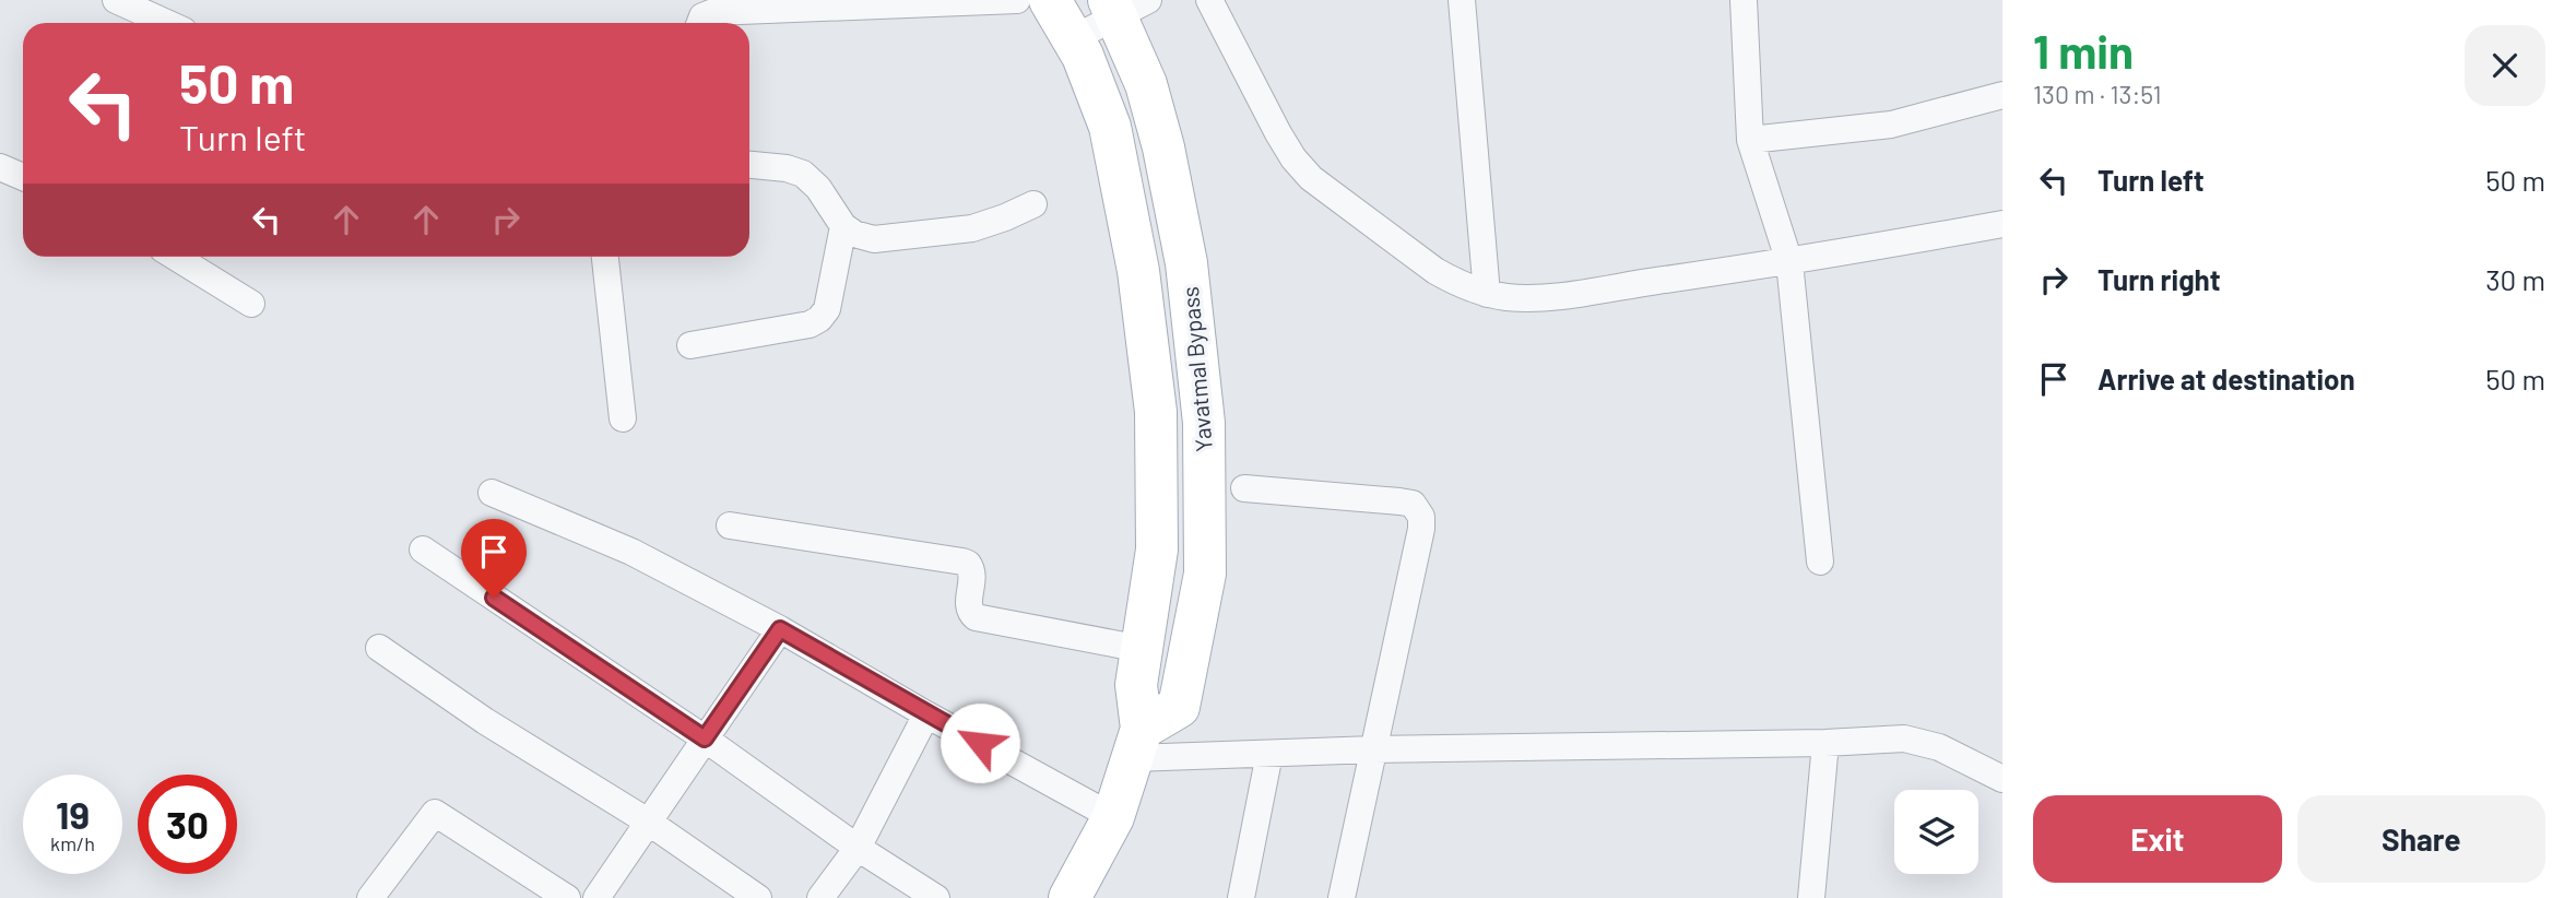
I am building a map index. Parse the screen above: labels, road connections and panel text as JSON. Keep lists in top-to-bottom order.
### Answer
{
  "streets": {
    "main road": ["Yavatmal Bypass"]
  },
  "page": {
    "heading": ["1 min", "130 m · 13:51"],
    "turn": ["50 m", "Turn left"],
    "list": [
      {
        "name": "Turn left",
        "value": "50 m"
      },
      {
        "name": "Turn right",
        "value": "30 m"
      },
      {
        "name": "Arrive at destination",
        "value": "50 m"
      }
    ],
    "speed": "19 km/h",
    "limit": "30",
    "buttons": ["Exit", "Share"]
  }
}
